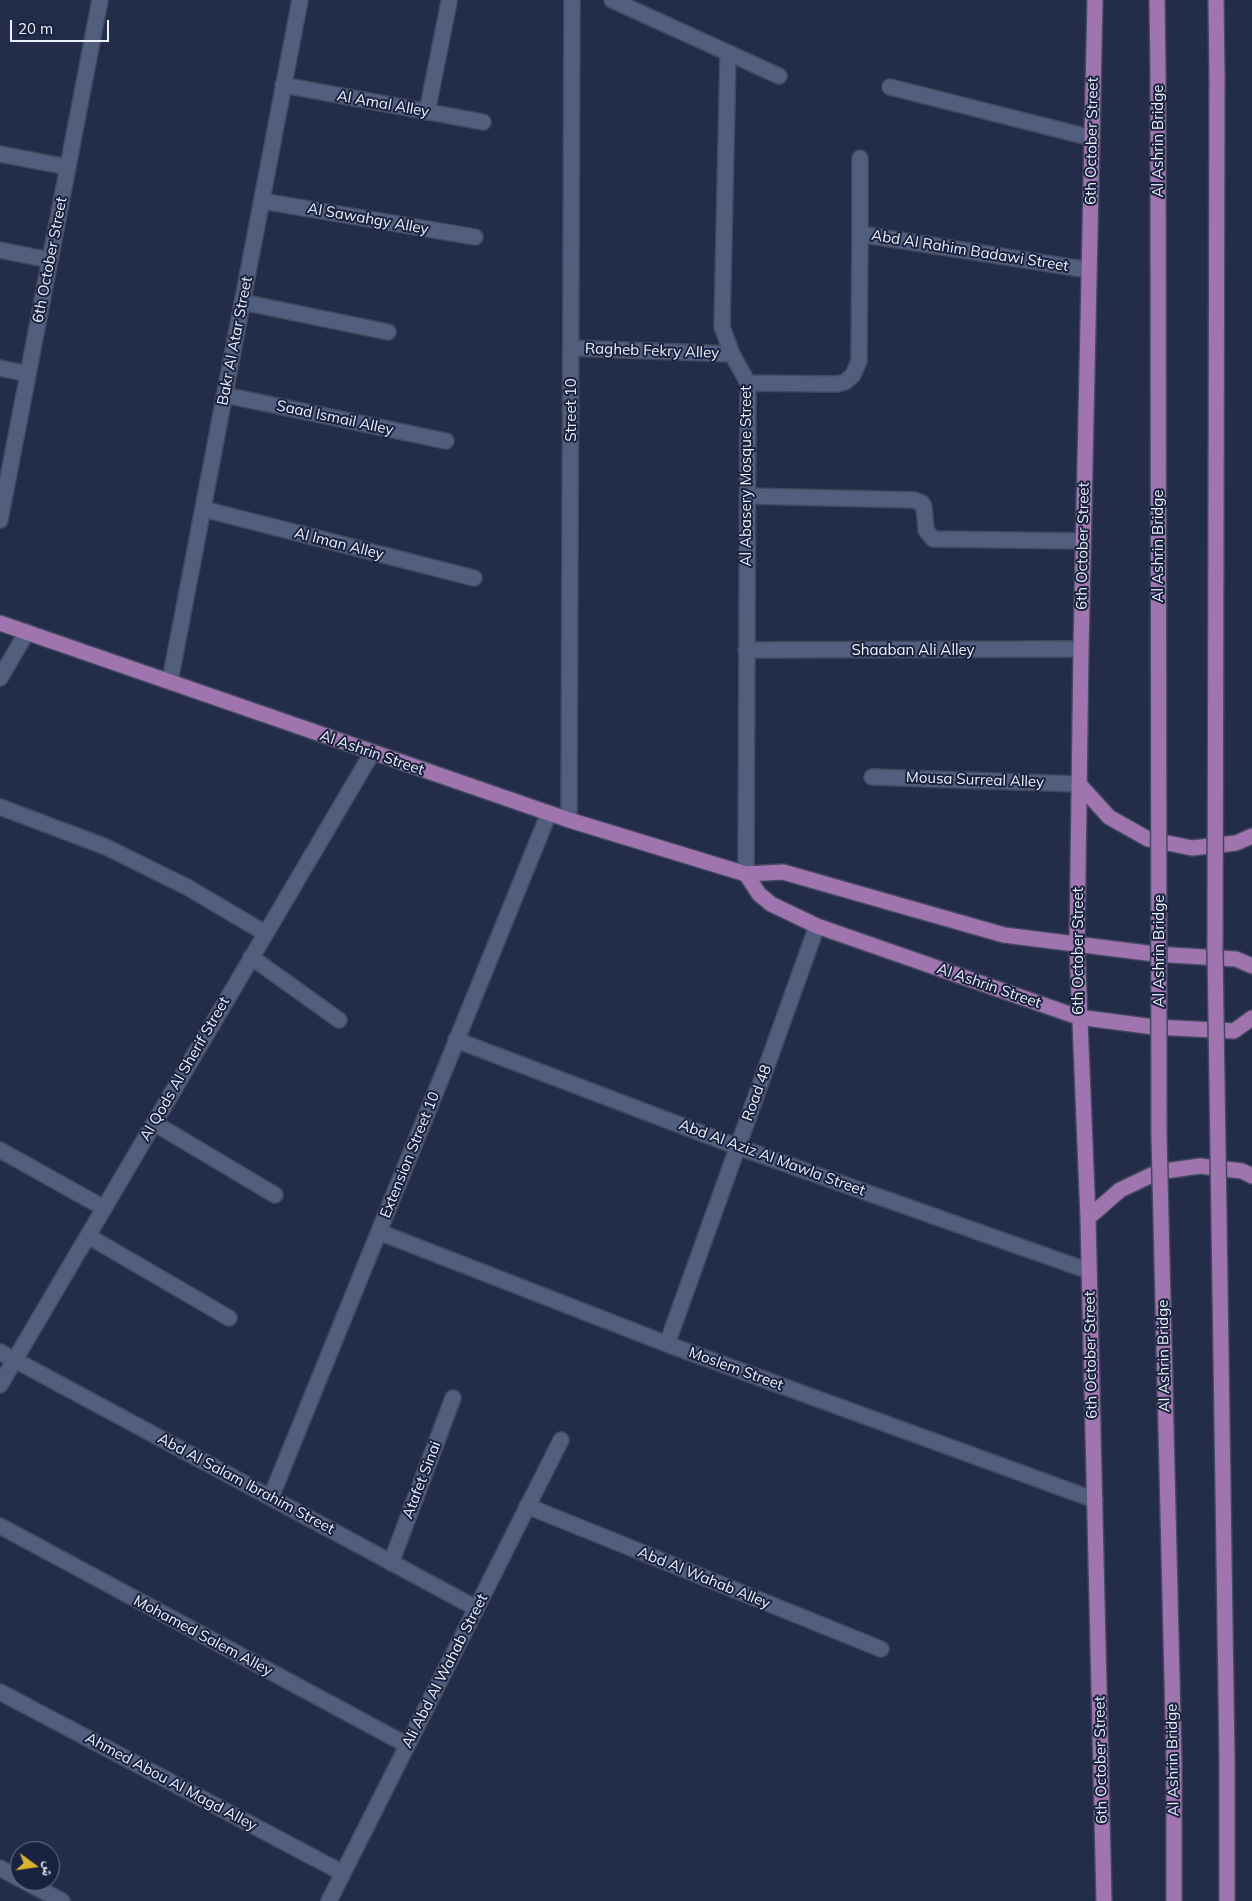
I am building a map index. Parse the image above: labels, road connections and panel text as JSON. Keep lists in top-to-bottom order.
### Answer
{
  "streets": {
    "main road": ["6th October Street", "Al Ashrin Bridge", "Al Ashrin Street"],
    "street": [
      "Al Amal Alley",
      "Al Sawahgy Alley",
      "Abd Al Rahim Badawi Street",
      "Bakr Al Atar Street",
      "Ragheb Fekry Alley",
      "Street 10",
      "Saad Ismail Alley",
      "Al Abasery Mosque Street",
      "Al Iman Alley",
      "Shaaban Ali Alley",
      "Mousa Surreal Alley",
      "Al Qods Al Sherif Street",
      "Road 48",
      "Extension Street 10",
      "Abd Al Aziz Al Mawla Street",
      "Moslem Street",
      "Atafet Sinai",
      "Abd Al Salam Ibrahim Street",
      "Abd Al Wahab Alley",
      "Mohamed Salem Alley",
      "Ali Abd Al Wahab Street",
      "Ahmed Abou Al Magd Alley"
    ]
  },
  "crossings": [
    ["Al Amal Alley", "Bakr Al Atar Street"],
    ["6th October Street", "Abd Al Rahim Badawi Street"],
    ["6th October Street", "Shaaban Ali Alley"],
    ["6th October Street", "Al Ashrin Street"],
    ["6th October Street", "Mousa Surreal Alley"],
    ["6th October Street", "Abd Al Aziz Al Mawla Street"],
    ["6th October Street", "Moslem Street"],
    ["Al Sawahgy Alley", "Bakr Al Atar Street"],
    ["Abd Al Rahim Badawi Street", "Al Abasery Mosque Street"],
    ["Bakr Al Atar Street", "Saad Ismail Alley"],
    ["Bakr Al Atar Street", "Al Iman Alley"],
    ["Bakr Al Atar Street", "Al Ashrin Street"],
    ["Ragheb Fekry Alley", "Street 10"],
    ["Ragheb Fekry Alley", "Al Abasery Mosque Street"],
    ["Street 10", "Al Ashrin Street"],
    ["Al Abasery Mosque Street", "Shaaban Ali Alley"],
    ["Al Abasery Mosque Street", "Al Ashrin Street"],
    ["Al Ashrin Street", "Al Qods Al Sherif Street"],
    ["Al Ashrin Street", "Road 48"],
    ["Al Ashrin Street", "Extension Street 10"],
    ["Al Qods Al Sherif Street", "Abd Al Salam Ibrahim Street"],
    ["Road 48", "Abd Al Aziz Al Mawla Street"],
    ["Road 48", "Moslem Street"],
    ["Extension Street 10", "Abd Al Aziz Al Mawla Street"],
    ["Extension Street 10", "Moslem Street"],
    ["Extension Street 10", "Abd Al Salam Ibrahim Street"],
    ["Atafet Sinai", "Abd Al Salam Ibrahim Street"],
    ["Abd Al Salam Ibrahim Street", "Ali Abd Al Wahab Street"],
    ["Abd Al Wahab Alley", "Ali Abd Al Wahab Street"],
    ["Mohamed Salem Alley", "Ali Abd Al Wahab Street"],
    ["Ali Abd Al Wahab Street", "Ahmed Abou Al Magd Alley"]
  ],
  "scale_bar": "20 m",
  "north": "right"
}
